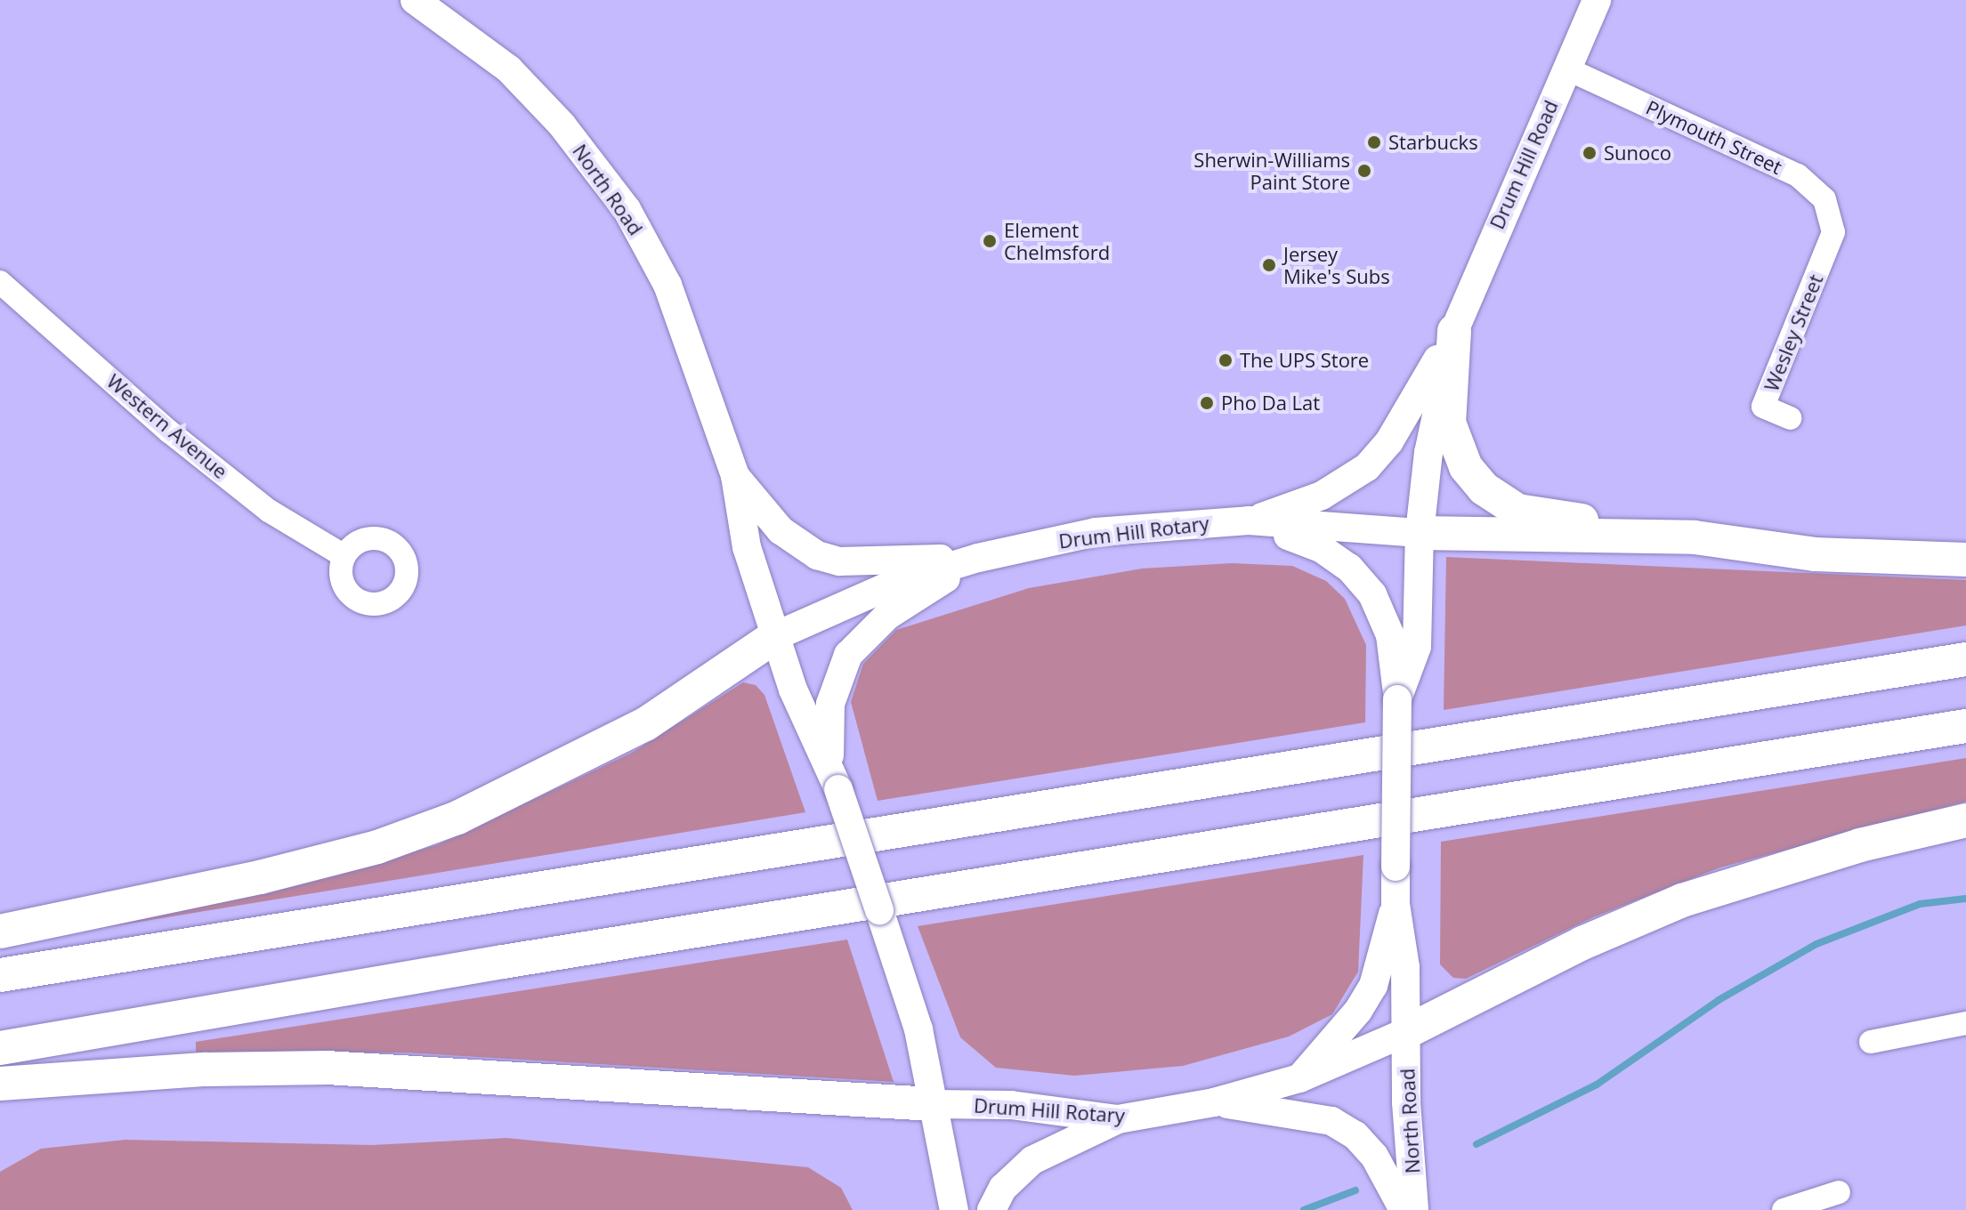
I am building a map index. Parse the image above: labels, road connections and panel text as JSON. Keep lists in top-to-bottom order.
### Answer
{
  "streets": {
    "main road": ["Drum Hill Road", "North Road", "Drum Hill Rotary"],
    "street": ["Plymouth Street", "Wesley Street", "Western Avenue"]
  },
  "crossings": [
    ["Plymouth Street", "Drum Hill Road"],
    ["Plymouth Street", "Wesley Street"],
    ["Drum Hill Road", "Drum Hill Rotary"],
    ["North Road", "Drum Hill Rotary"]
  ],
  "places": [
    "Starbucks",
    "Sunoco",
    "Sherwin-Williams Paint Store",
    "Element Chelmsford",
    "Jersey Mike's Subs",
    "The UPS Store",
    "Pho Da Lat"
  ]
}
